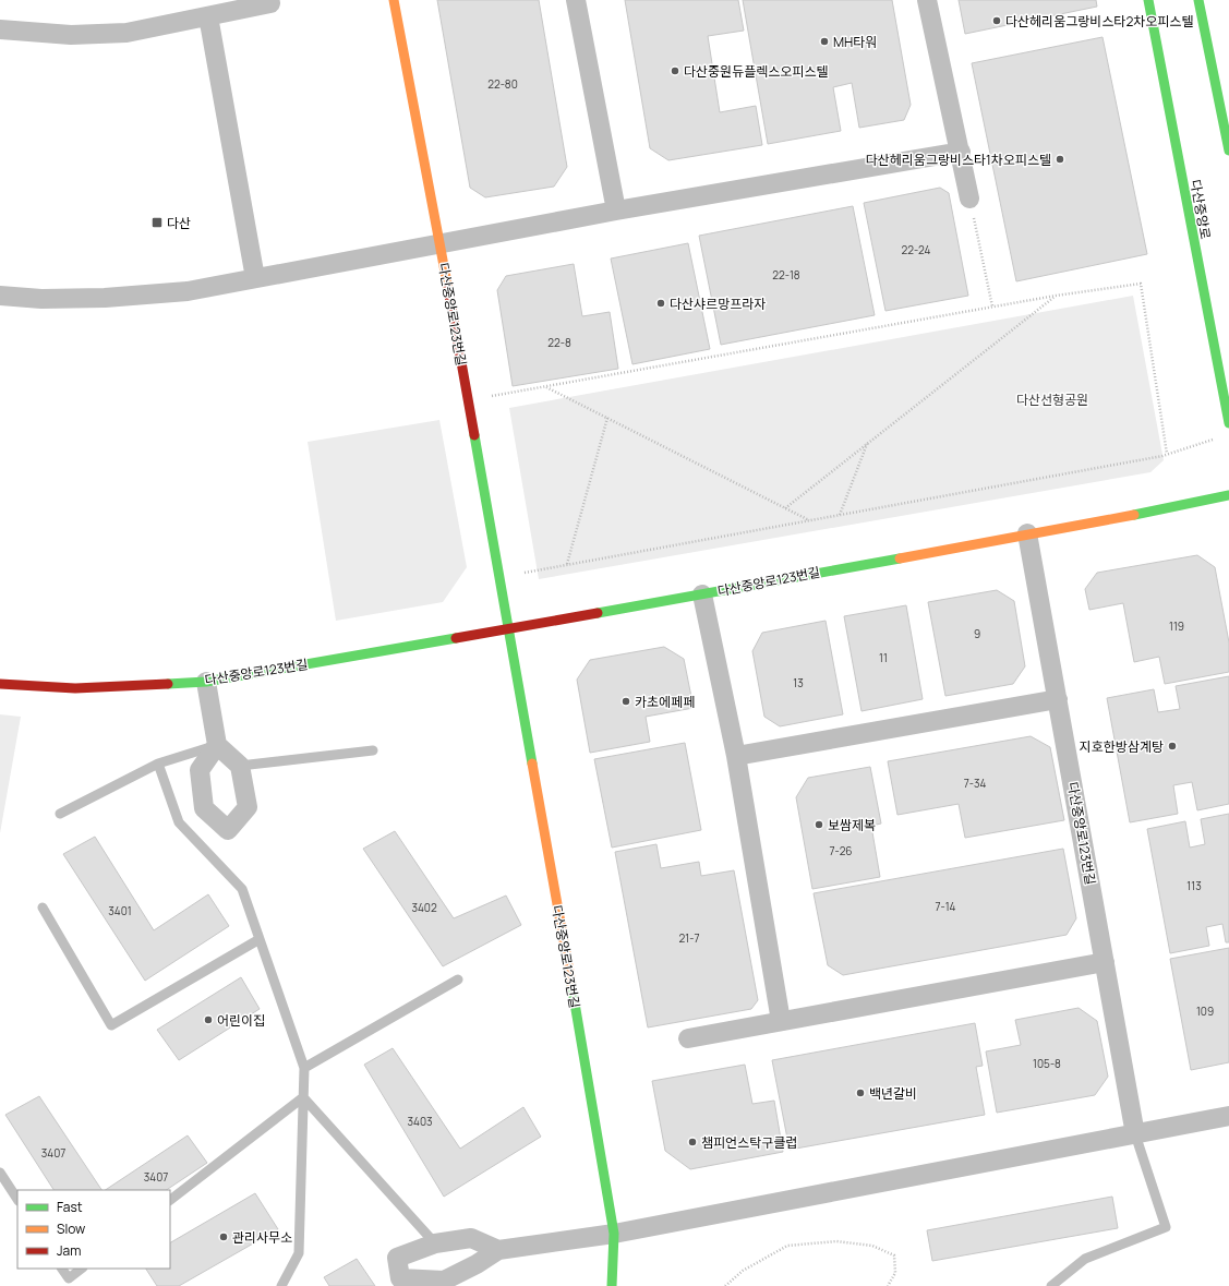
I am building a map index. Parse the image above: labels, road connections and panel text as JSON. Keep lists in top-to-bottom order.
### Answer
{
  "streets": {
    "street": ["다산중앙로", "다산중앙로123번길"]
  },
  "parks": ["다산선형공원"],
  "places": {
    "other": [
      "다산헤리움그랑비스타2차오피스텔",
      "MH타워",
      "다산중원듀플렉스오피스텔",
      "다산헤리움그랑비스타1차오피스텔",
      "다산샤르망프라자",
      "카초에페페",
      "지호한방삼계탕",
      "보쌈제복",
      "어린이집",
      "백년갈비",
      "챔피언스탁구클럽",
      "관리사무소"
    ],
    "transit": ["다산"]
  },
  "house_numbers": [
    "22-80",
    "22-24",
    "22-18",
    "22-8",
    "119",
    "9",
    "11",
    "13",
    "7-34",
    "7-26",
    "113",
    "7-14",
    "3402",
    "3401",
    "21-7",
    "109",
    "105-8",
    "3403",
    "3407",
    "3407"
  ],
  "legend": ["Fast", "Slow", "Jam"]
}
